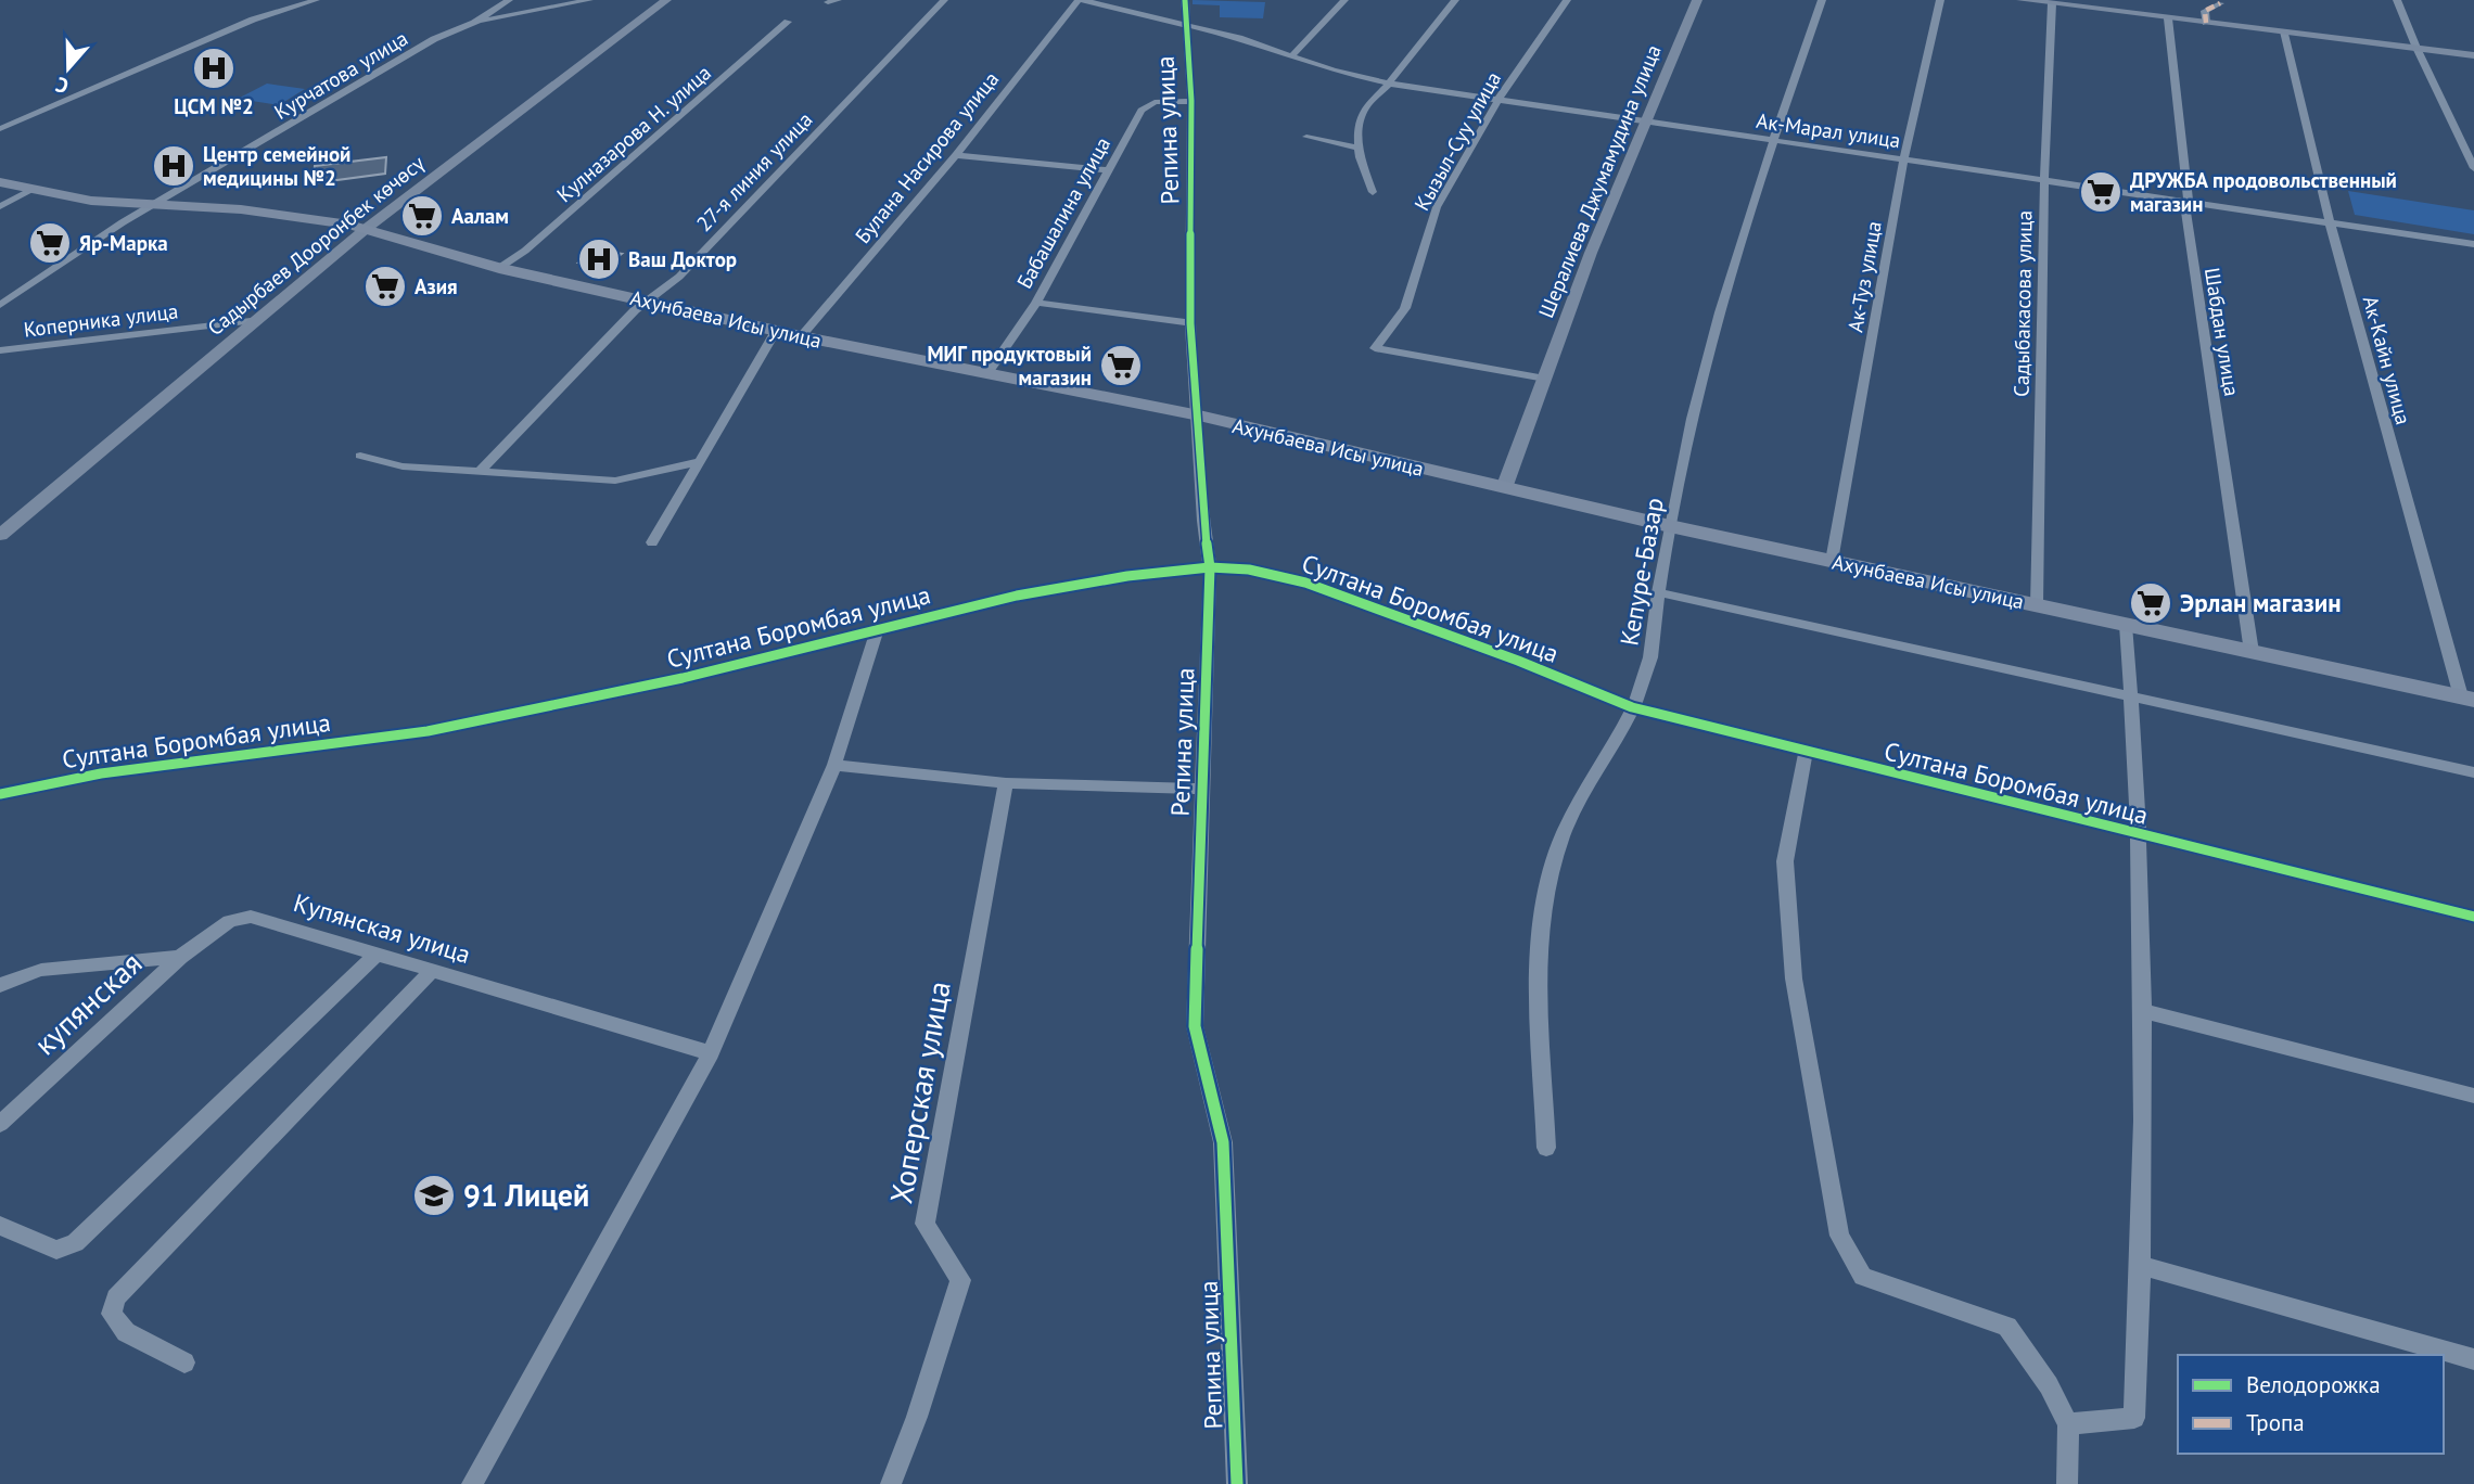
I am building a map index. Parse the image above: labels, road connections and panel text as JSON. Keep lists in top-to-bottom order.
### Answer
{
  "streets": {
    "main road": ["Ахунбаева Исы улица"],
    "street": [
      "Курчатова улица",
      "Репина улица",
      "Ак-Марал улица",
      "Кулназарова Н. улица",
      "Кызыл-Суу улица",
      "Булана Насирова улица",
      "27-я линия улица",
      "Шералиева Джумамудина улица",
      "Бабашалина улица",
      "Садырбаев Дооронбек көчөсү",
      "Ак-Туз улица",
      "Садыбакасова улица",
      "Коперника улица",
      "Шабдан улица",
      "Ак-Кайн улица",
      "Кепуре-Базар",
      "Султана Боромбая улица",
      "Купянская улица",
      "купянская",
      "Хоперская улица"
    ]
  },
  "crossings": [
    ["Курчатова улица", "Ахунбаева Исы улица"],
    ["Репина улица", "Ак-Марал улица"],
    ["Репина улица", "Бабашалина улица"],
    ["Репина улица", "Ахунбаева Исы улица"],
    ["Репина улица", "Султана Боромбая улица"],
    ["Ак-Марал улица", "Кызыл-Суу улица"],
    ["Ак-Марал улица", "Булана Насирова улица"],
    ["Ак-Марал улица", "Шералиева Джумамудина улица"],
    ["Ак-Марал улица", "Ак-Туз улица"],
    ["Ак-Марал улица", "Садыбакасова улица"],
    ["Ак-Марал улица", "Шабдан улица"],
    ["Ак-Марал улица", "Ак-Кайн улица"],
    ["Ак-Марал улица", "Кепуре-Базар"],
    ["Кулназарова Н. улица", "Ахунбаева Исы улица"],
    ["Кызыл-Суу улица", "Шералиева Джумамудина улица"],
    ["Булана Насирова улица", "Ахунбаева Исы улица"],
    ["27-я линия улица", "Ахунбаева Исы улица"],
    ["Шералиева Джумамудина улица", "Ахунбаева Исы улица"],
    ["Бабашалина улица", "Ахунбаева Исы улица"],
    ["Садырбаев Дооронбек көчөсү", "Ахунбаева Исы улица"],
    ["Садырбаев Дооронбек көчөсү", "Коперника улица"],
    ["Ак-Туз улица", "Ахунбаева Исы улица"],
    ["Садыбакасова улица", "Ахунбаева Исы улица"],
    ["Ахунбаева Исы улица", "Шабдан улица"],
    ["Ахунбаева Исы улица", "Ак-Кайн улица"],
    ["Ахунбаева Исы улица", "Кепуре-Базар"],
    ["Кепуре-Базар", "Султана Боромбая улица"],
    ["Купянская улица", "купянская"]
  ],
  "places": {
    "hospital": ["ЦСМ №2", "Центр семейной медицины №2", "Ваш Доктор"],
    "supermarket": [
      "ДРУЖБА продовольственный магазин",
      "Аалам",
      "Яр-Марка",
      "Азия",
      "МИГ продуктовый магазин",
      "Эрлан магазин"
    ],
    "school or university": ["91 Лицей"]
  },
  "legend": ["Велодорожка", "Тропа"],
  "north": "bottom"
}
